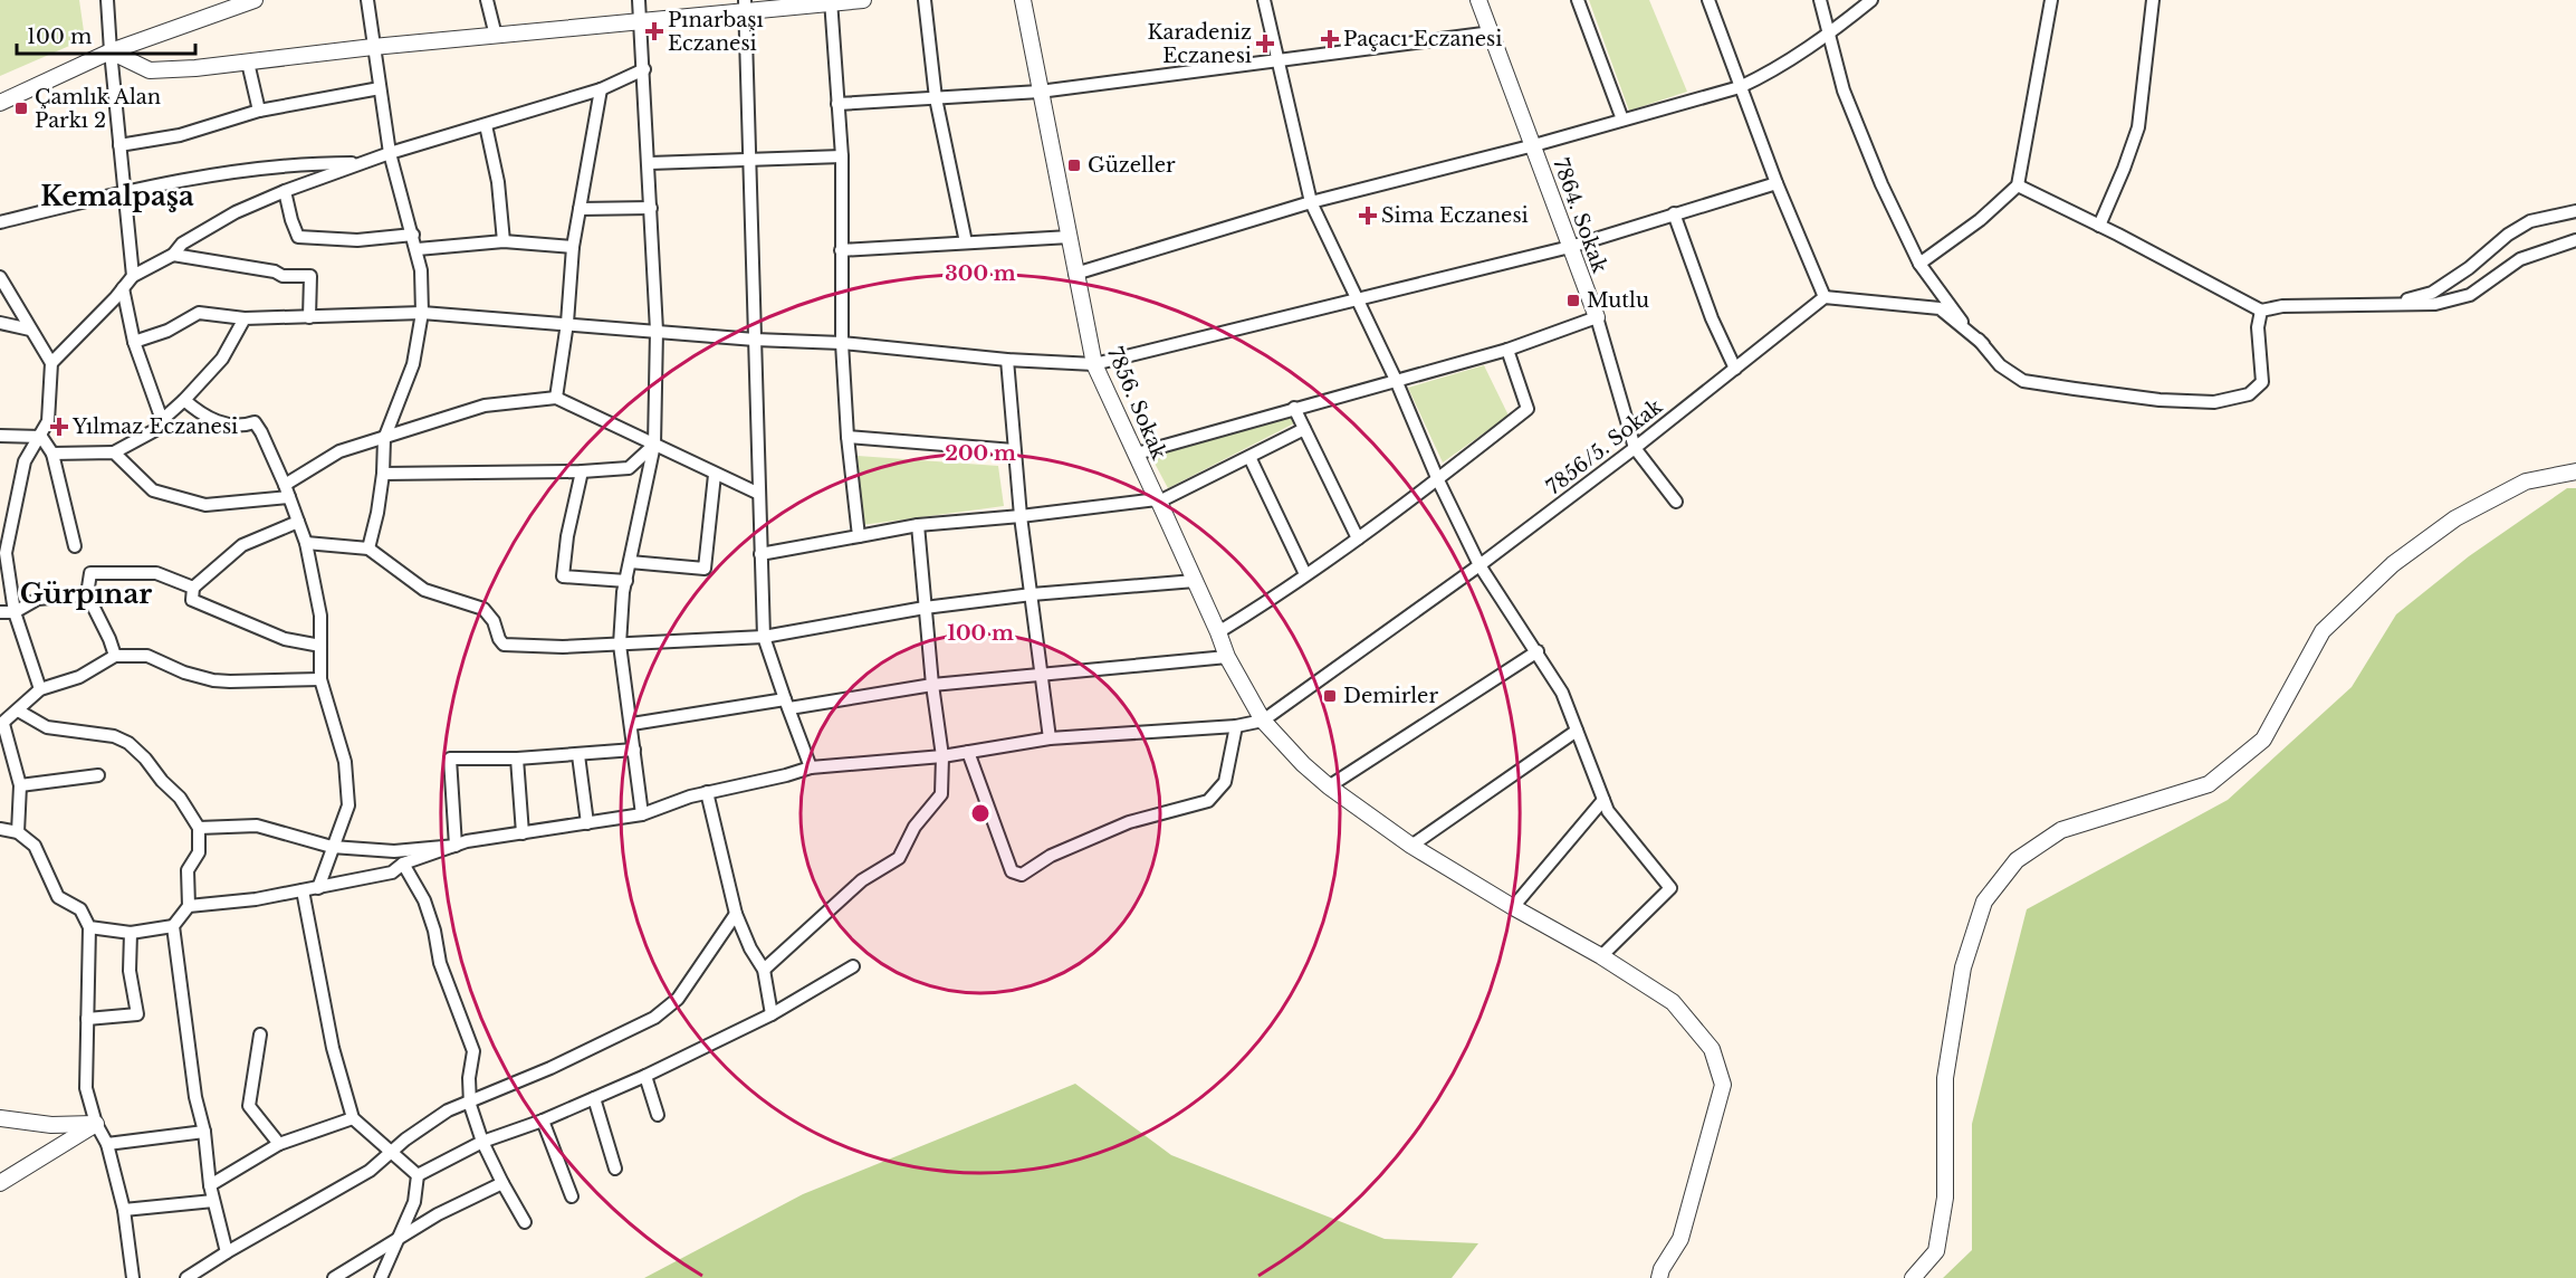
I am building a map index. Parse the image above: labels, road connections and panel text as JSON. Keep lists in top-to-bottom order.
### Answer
{
  "streets": {
    "street": ["7864. Sokak", "7856. Sokak", "7856/5. Sokak"]
  },
  "crossings": [
    ["7864. Sokak", "7856/5. Sokak"],
    ["7856. Sokak", "7856/5. Sokak"]
  ],
  "districts": ["Kemalpaşa", "Gürpınar"],
  "places": {
    "health": [
      "Pınarbaşı Eczanesi",
      "Paçacı Eczanesi",
      "Karadeniz Eczanesi",
      "Sima Eczanesi",
      "Yılmaz Eczanesi"
    ],
    "transit": [
      "Çamlık Alan Parkı 2",
      "Güzeller",
      "Mutlu",
      "Demirler"
    ]
  },
  "scale_bar": "100 m",
  "rings": ["300 m", "200 m", "100 m"]
}
